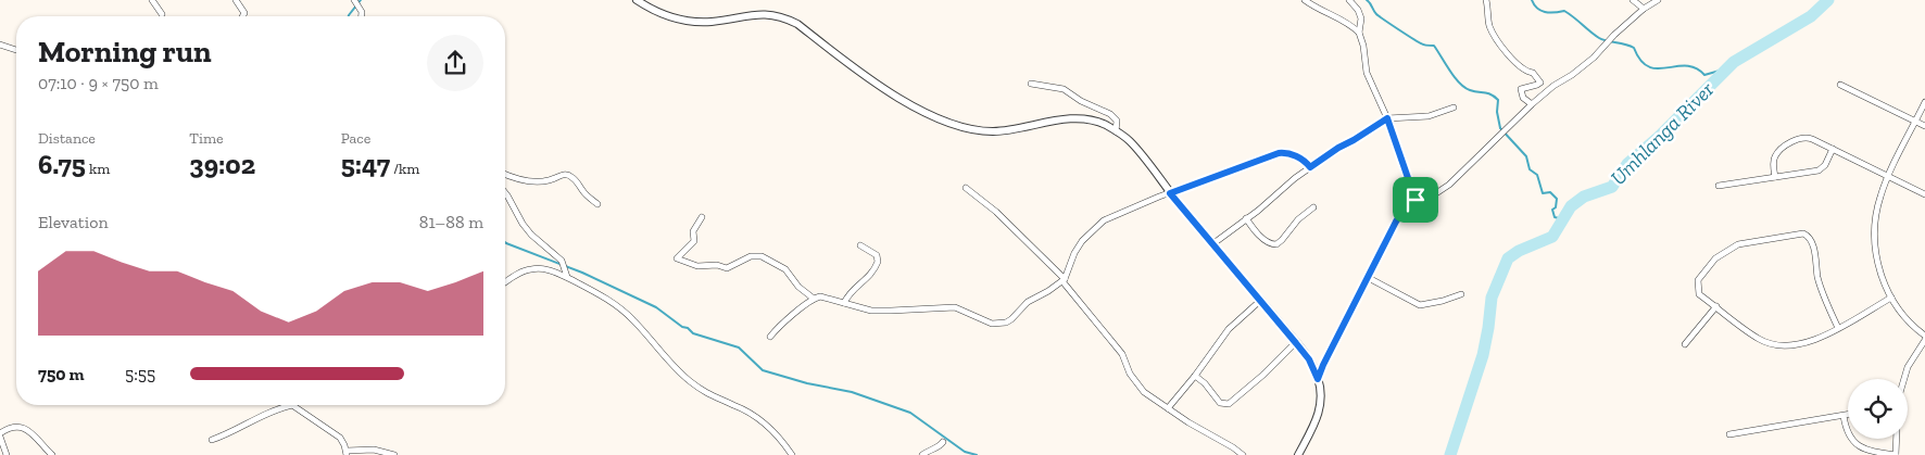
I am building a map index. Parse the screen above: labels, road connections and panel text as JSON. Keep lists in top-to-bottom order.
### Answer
{
  "water": ["Umhlanga River"],
  "page": {
    "heading": ["Morning run", "07:10 · 9 × 750 m"],
    "stats": [
      ["Distance", "6.75 km"],
      ["Time", "39:02"],
      ["Pace", "5:47 /km"]
    ],
    "chart": ["Elevation", "81–88 m"],
    "list": [
      {
        "name": "750 m",
        "note": "5:55"
      }
    ]
  }
}
